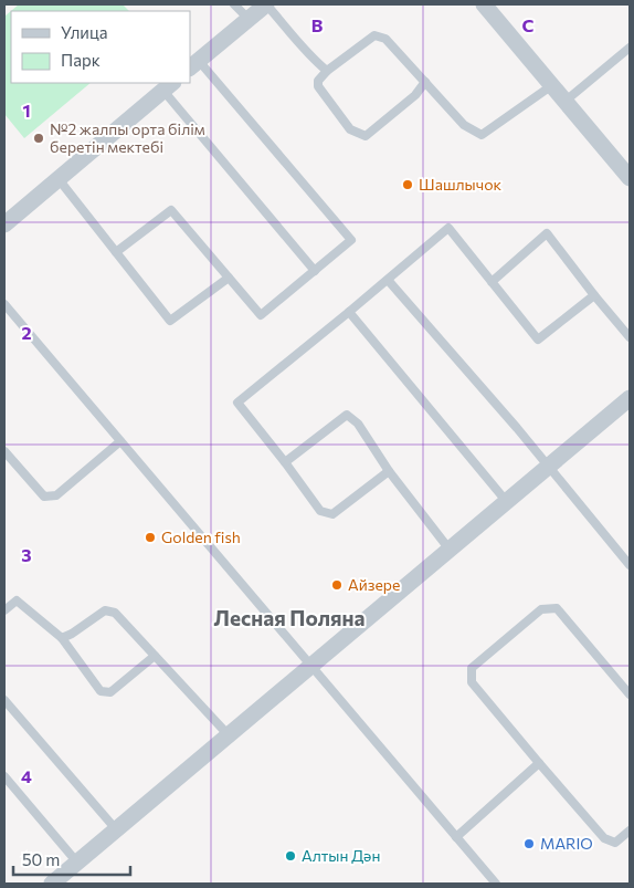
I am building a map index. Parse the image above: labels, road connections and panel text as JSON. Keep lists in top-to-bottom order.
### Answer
{
  "districts": ["Лесная Поляна"],
  "places": [
    "№2 жалпы орта білім беретін мектебі",
    "Шашлычок",
    "Golden fish",
    "Айзере",
    "MARIO",
    "Алтын Дән"
  ],
  "legend": ["Улица", "Парк"],
  "scale_bar": "50 m",
  "grid": {
    "columns": ["B", "C"],
    "rows": [
      "1",
      "2",
      "3",
      "4"
    ]
  }
}
